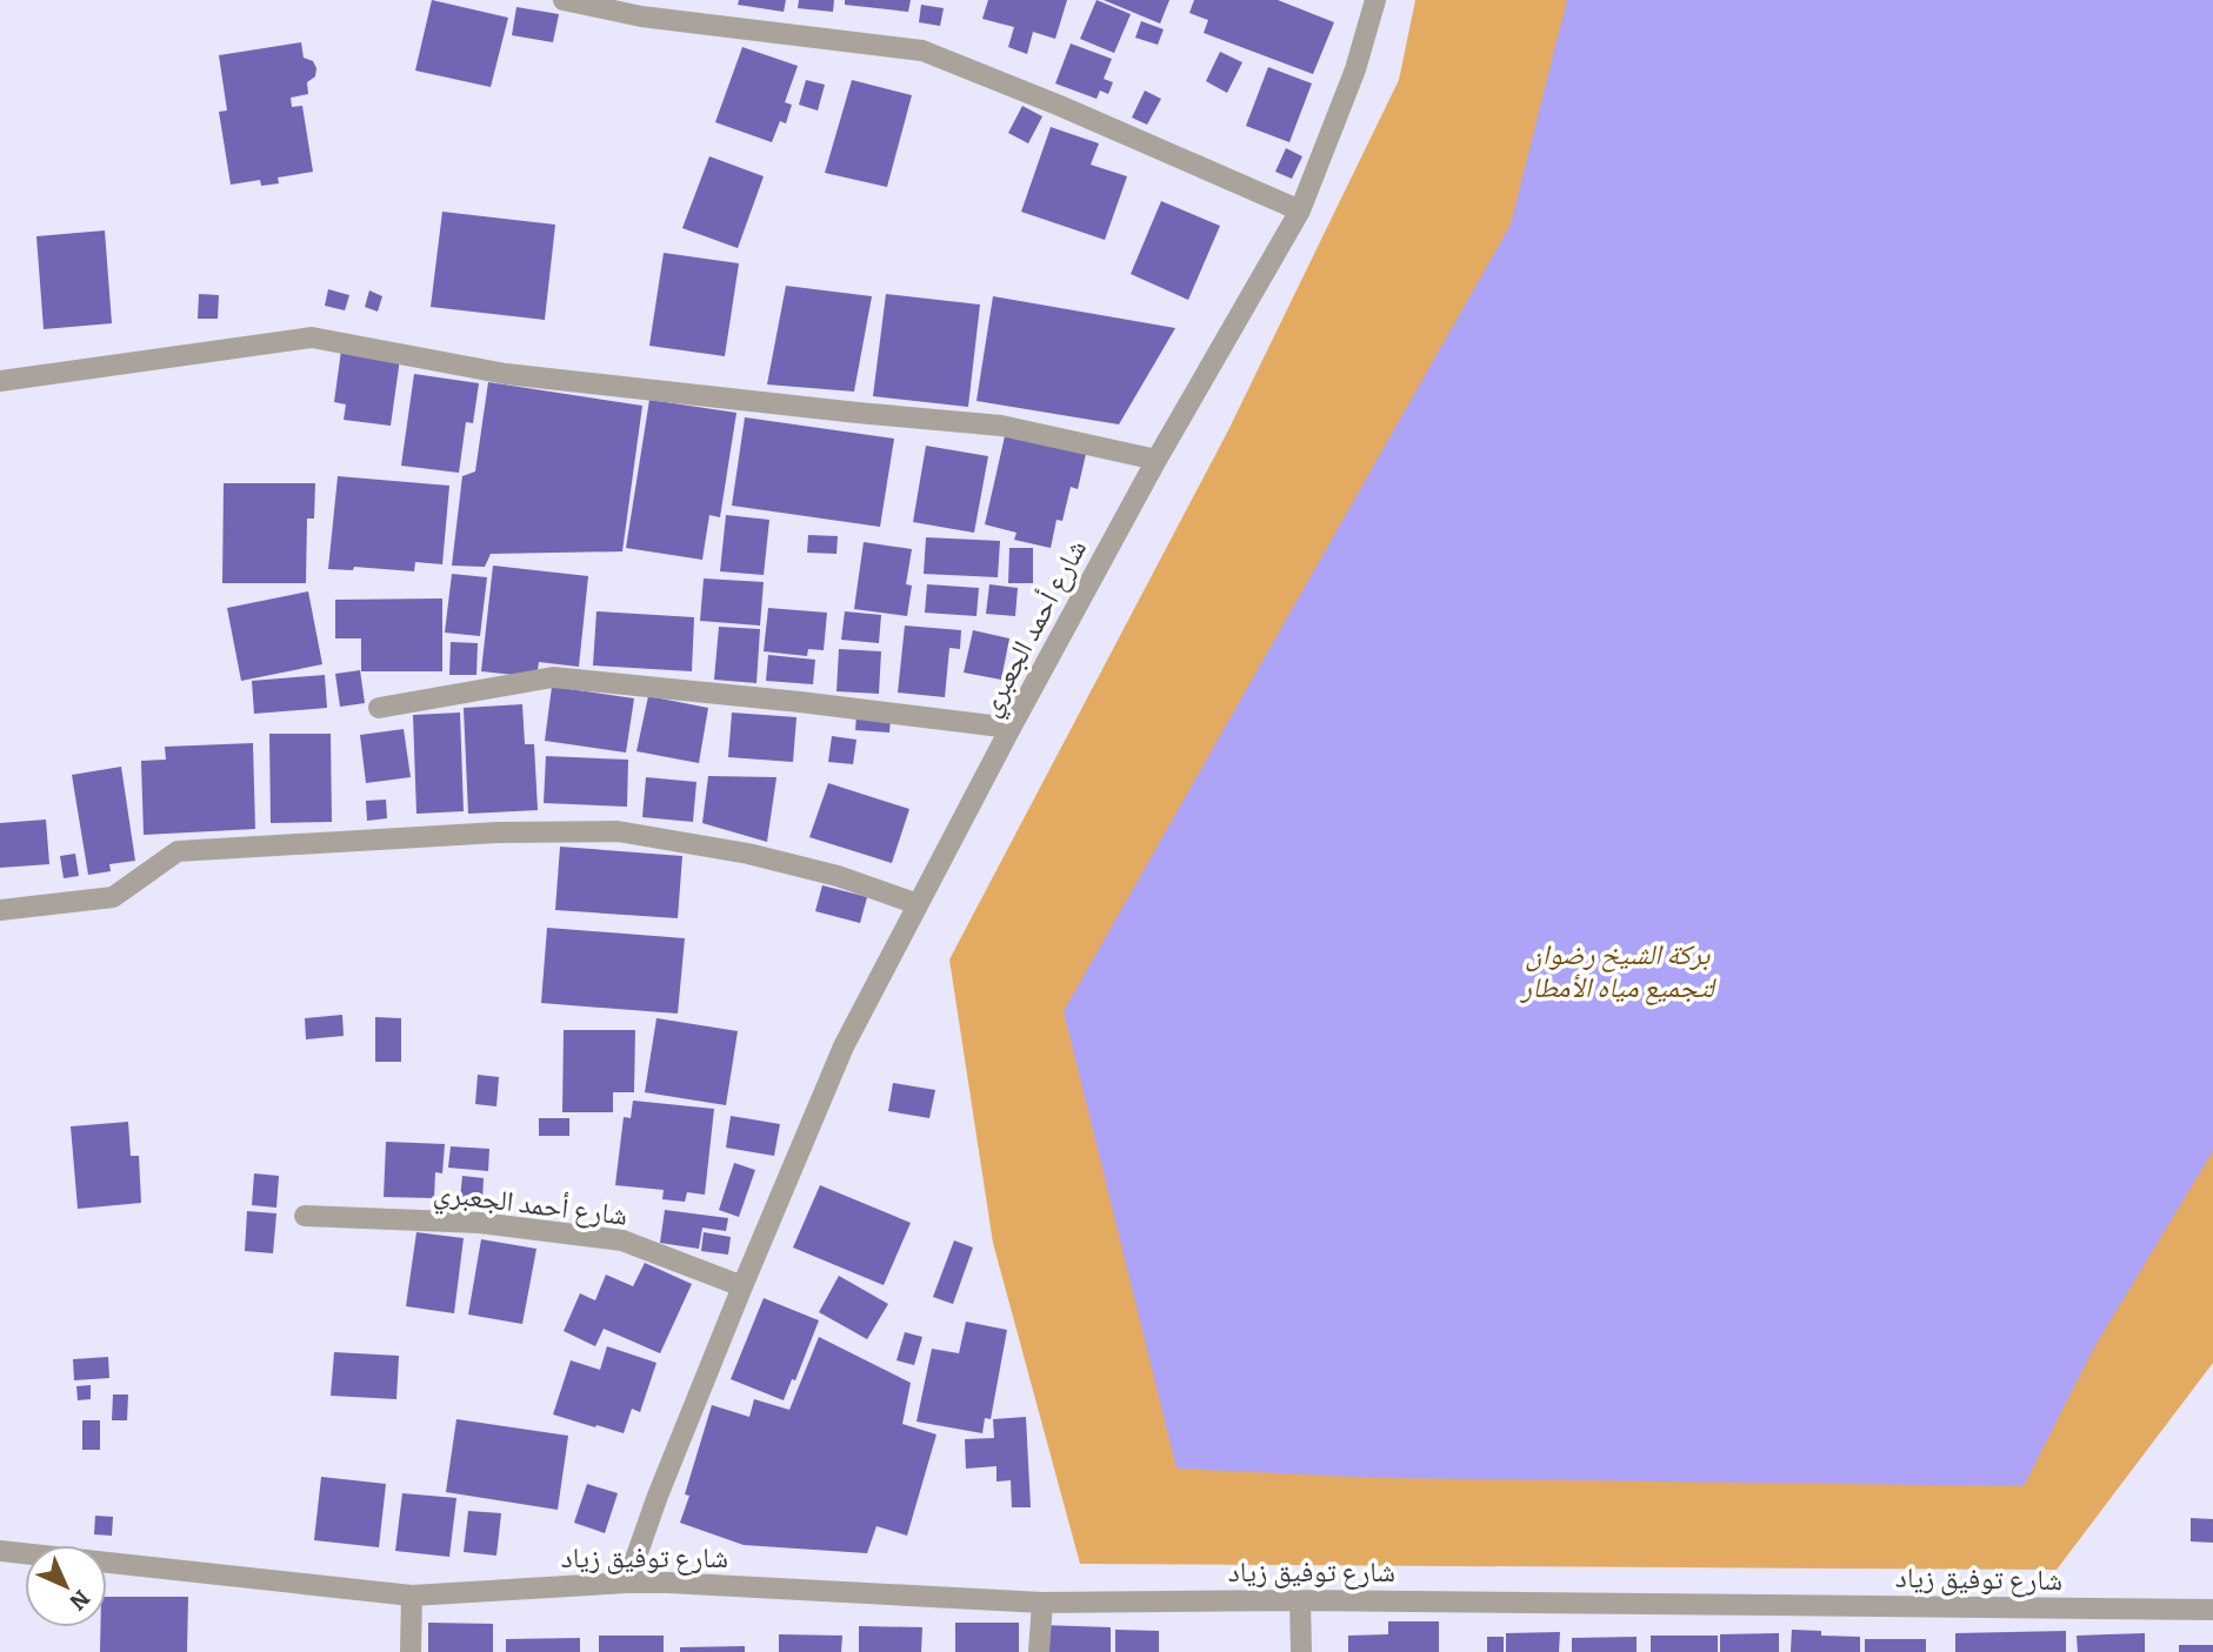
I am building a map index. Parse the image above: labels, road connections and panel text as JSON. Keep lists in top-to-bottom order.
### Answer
{
  "streets": {
    "street": ["شارع أحمد الجعبري", "شارع توفيق زياد"]
  },
  "crossings": [
    ["شارع أحمد الجعبري", "شارع توفيق زياد"]
  ],
  "parks": ["بركة الشيخ رضوان لتجميع مياه الأمطار"],
  "north": "bottom right"
}
